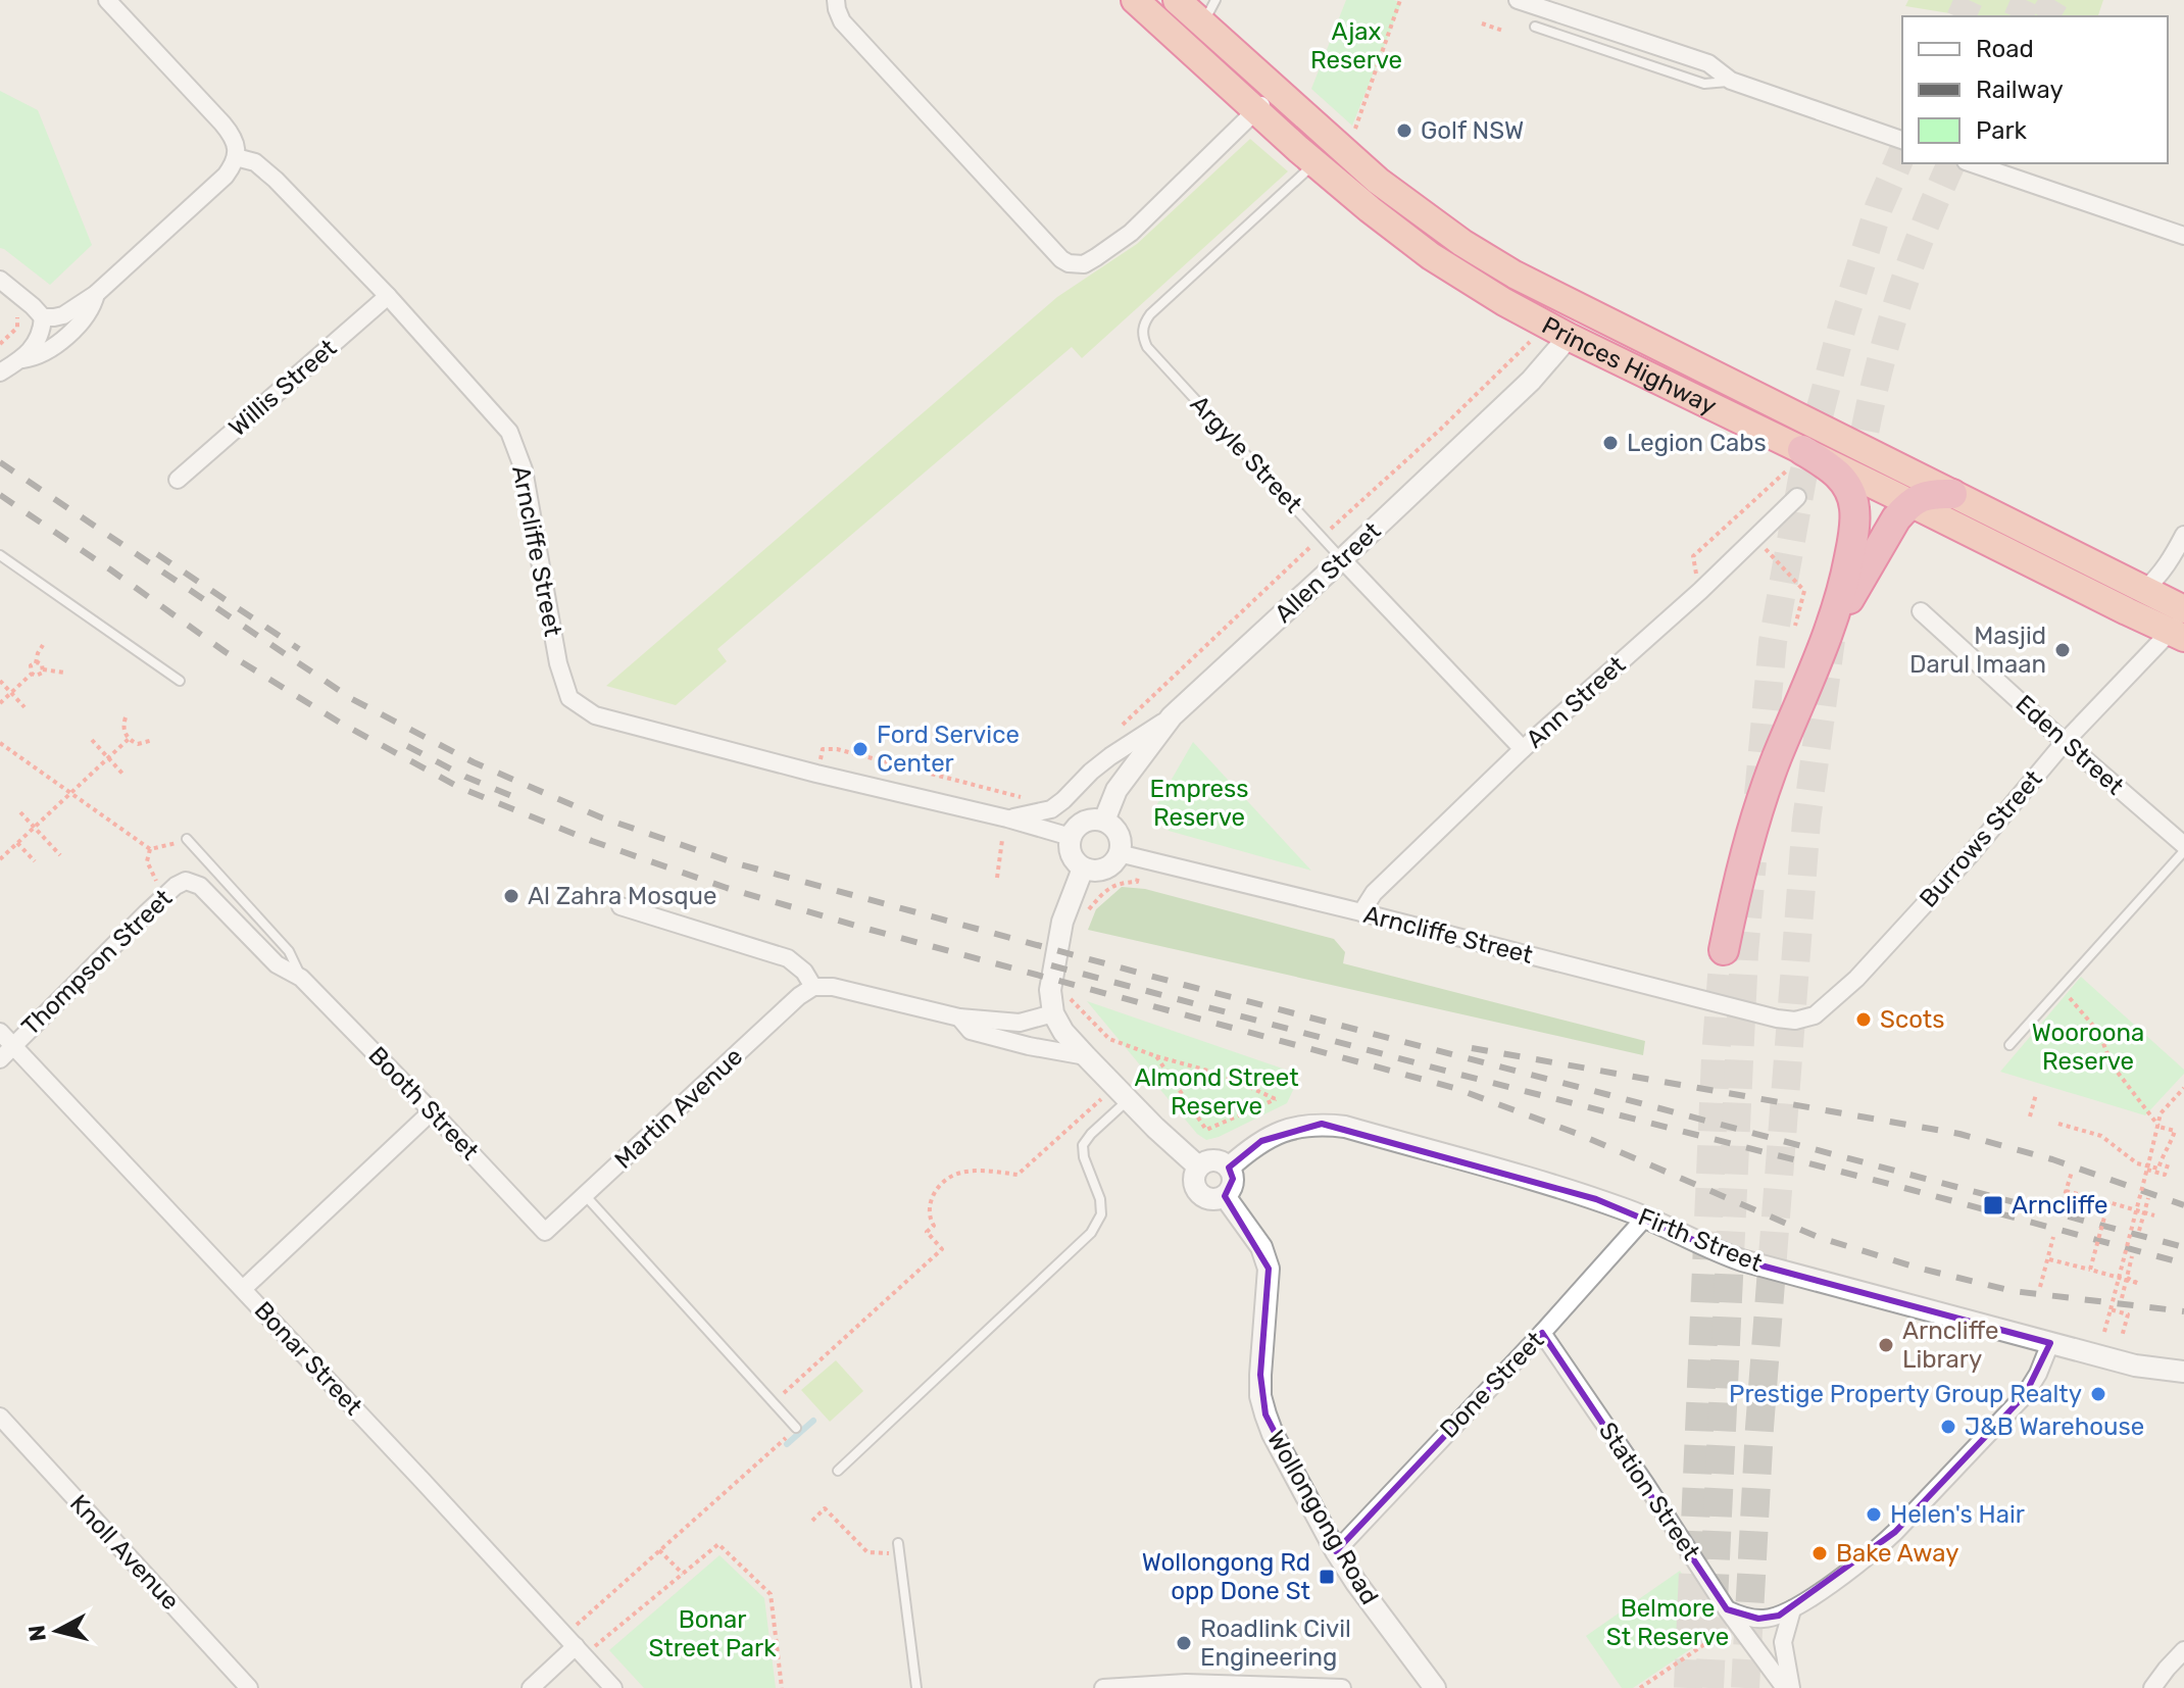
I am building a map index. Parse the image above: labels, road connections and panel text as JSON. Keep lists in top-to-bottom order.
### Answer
{
  "streets": {
    "highway": ["Princes Highway"],
    "street": [
      "Willis Street",
      "Argyle Street",
      "Arncliffe Street",
      "Allen Street",
      "Ann Street",
      "Eden Street",
      "Burrows Street",
      "Thompson Street",
      "Booth Street",
      "Martin Avenue",
      "Firth Street",
      "Bonar Street",
      "Done Street",
      "Station Street",
      "Wollongong Road",
      "Knoll Avenue"
    ]
  },
  "crossings": [
    ["Princes Highway", "Argyle Street"],
    ["Princes Highway", "Allen Street"],
    ["Princes Highway", "Burrows Street"],
    ["Willis Street", "Arncliffe Street"],
    ["Argyle Street", "Allen Street"],
    ["Argyle Street", "Ann Street"],
    ["Arncliffe Street", "Allen Street"],
    ["Arncliffe Street", "Ann Street"],
    ["Arncliffe Street", "Burrows Street"],
    ["Eden Street", "Burrows Street"],
    ["Thompson Street", "Booth Street"],
    ["Thompson Street", "Bonar Street"],
    ["Booth Street", "Martin Avenue"],
    ["Firth Street", "Done Street"],
    ["Firth Street", "Wollongong Road"],
    ["Done Street", "Station Street"],
    ["Done Street", "Wollongong Road"]
  ],
  "parks": [
    "Ajax Reserve",
    "Empress Reserve",
    "Wooroona Reserve",
    "Almond Street Reserve",
    "Belmore St Reserve",
    "Bonar Street Park"
  ],
  "places": {
    "other": [
      "Golf NSW",
      "Legion Cabs",
      "Masjid Darul Imaan",
      "Ford Service Center",
      "Al Zahra Mosque",
      "Scots",
      "Arncliffe Library",
      "Prestige Property Group Realty",
      "J&B Warehouse",
      "Helen's Hair",
      "Bake Away",
      "Roadlink Civil Engineering"
    ],
    "transit": ["Arncliffe", "Wollongong Rd opp Done St"]
  },
  "legend": ["Road", "Railway", "Park"],
  "north": "left"
}
